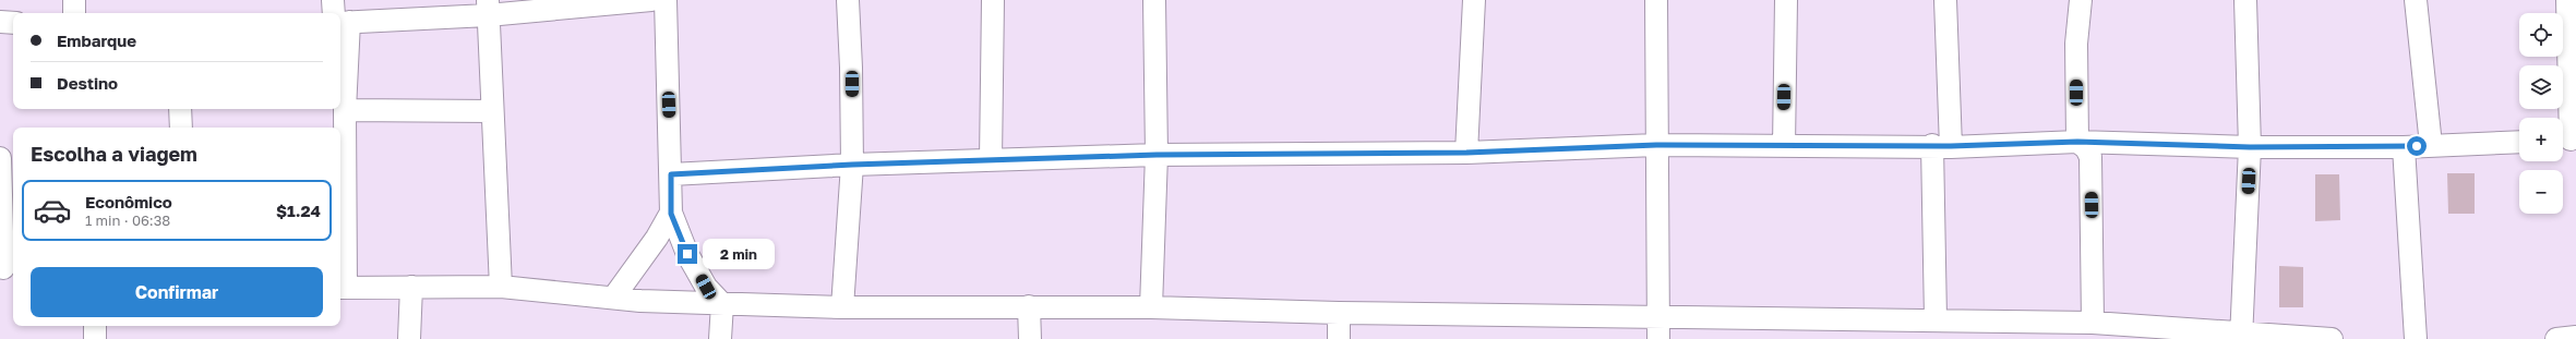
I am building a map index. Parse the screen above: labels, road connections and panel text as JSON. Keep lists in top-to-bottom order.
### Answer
{
  "page": {
    "map_buttons": ["+", "−"],
    "banner": ["Embarque", "Destino"],
    "heading": "Escolha a viagem",
    "list": [
      {
        "name": "Econômico",
        "note": "1 min · 06:38",
        "value": "$1.24"
      }
    ],
    "bubble": "2 min",
    "buttons": "Confirmar"
  }
}
